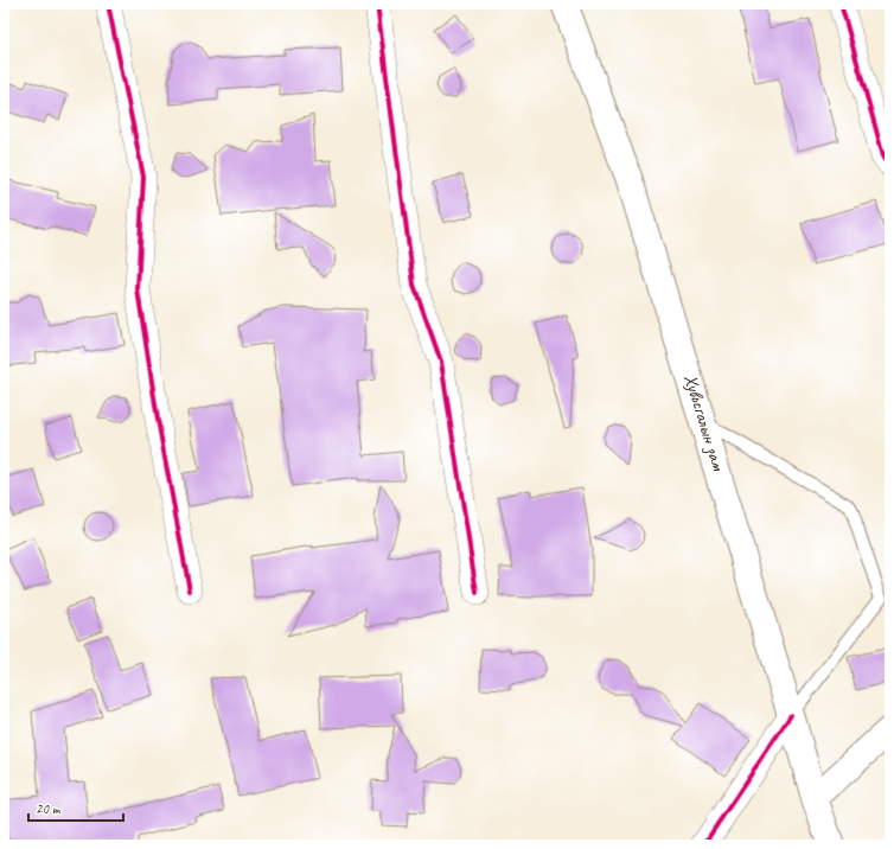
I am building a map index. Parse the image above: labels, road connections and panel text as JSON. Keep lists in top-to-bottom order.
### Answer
{
  "streets": {
    "main road": ["Хувьсгалын зам"]
  },
  "scale_bar": "20 m"
}
